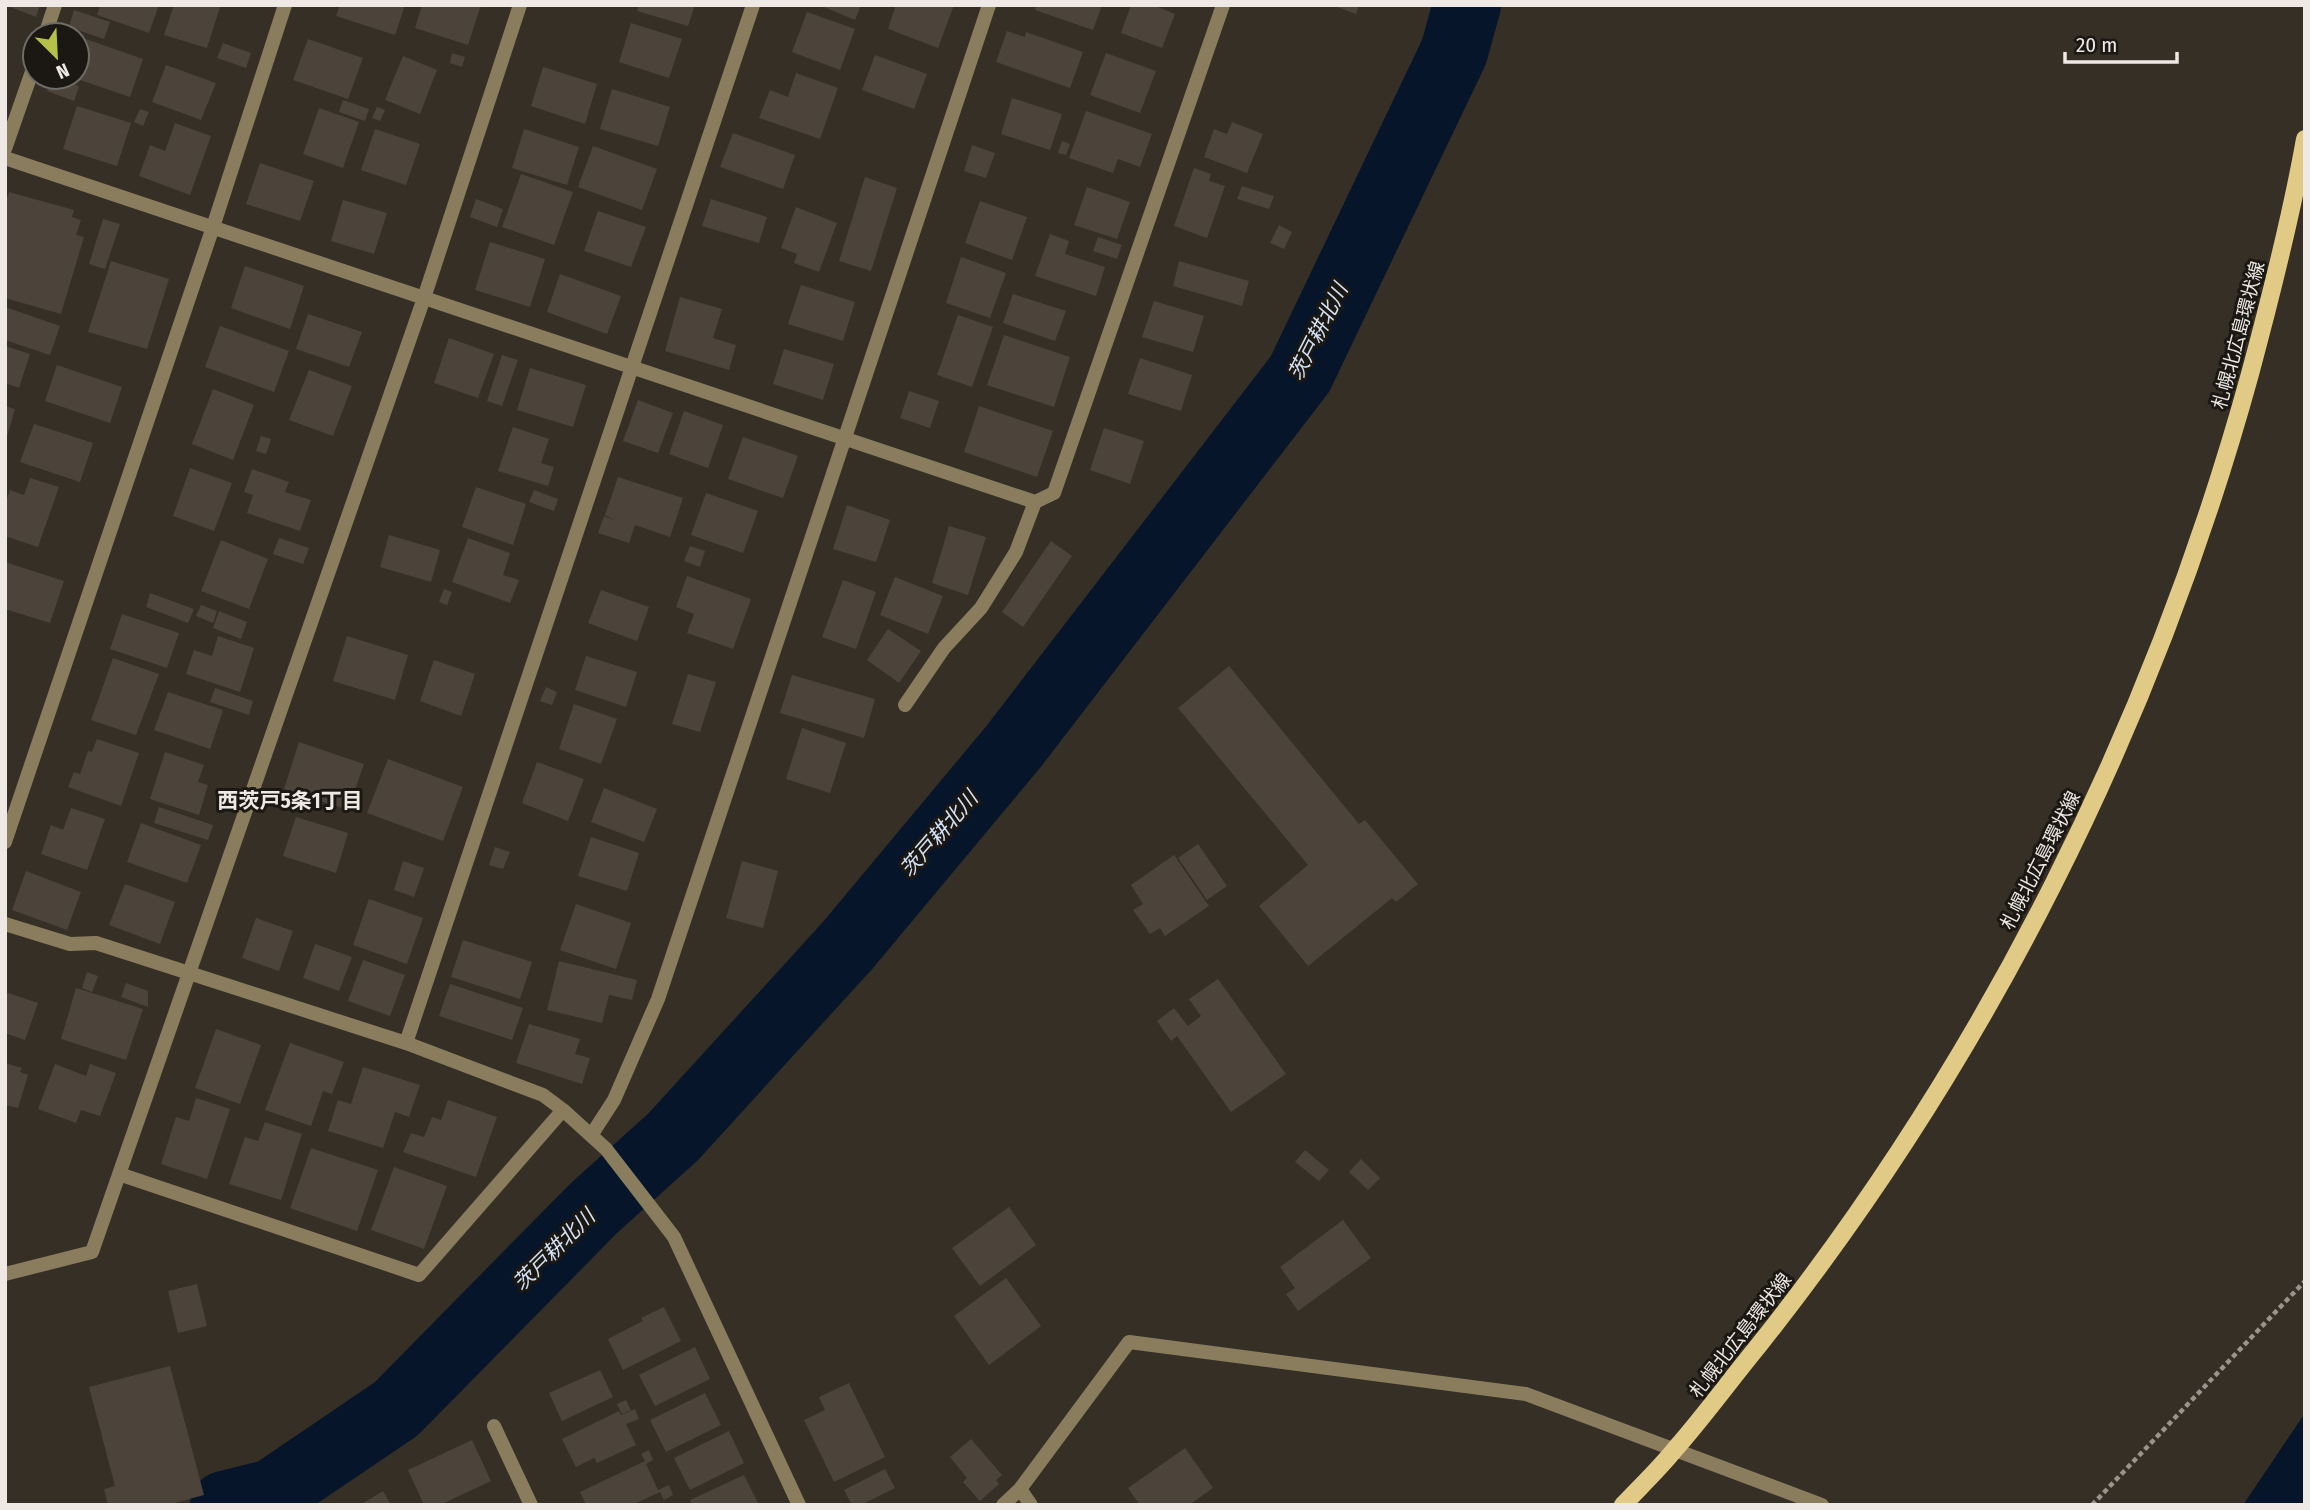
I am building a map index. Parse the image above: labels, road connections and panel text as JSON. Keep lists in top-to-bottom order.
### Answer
{
  "streets": {
    "main road": ["札幌北広島環状線"]
  },
  "districts": ["西茨戸5条1丁目"],
  "water": ["茨戸耕北川"],
  "scale_bar": "20 m",
  "north": "bottom right"
}
